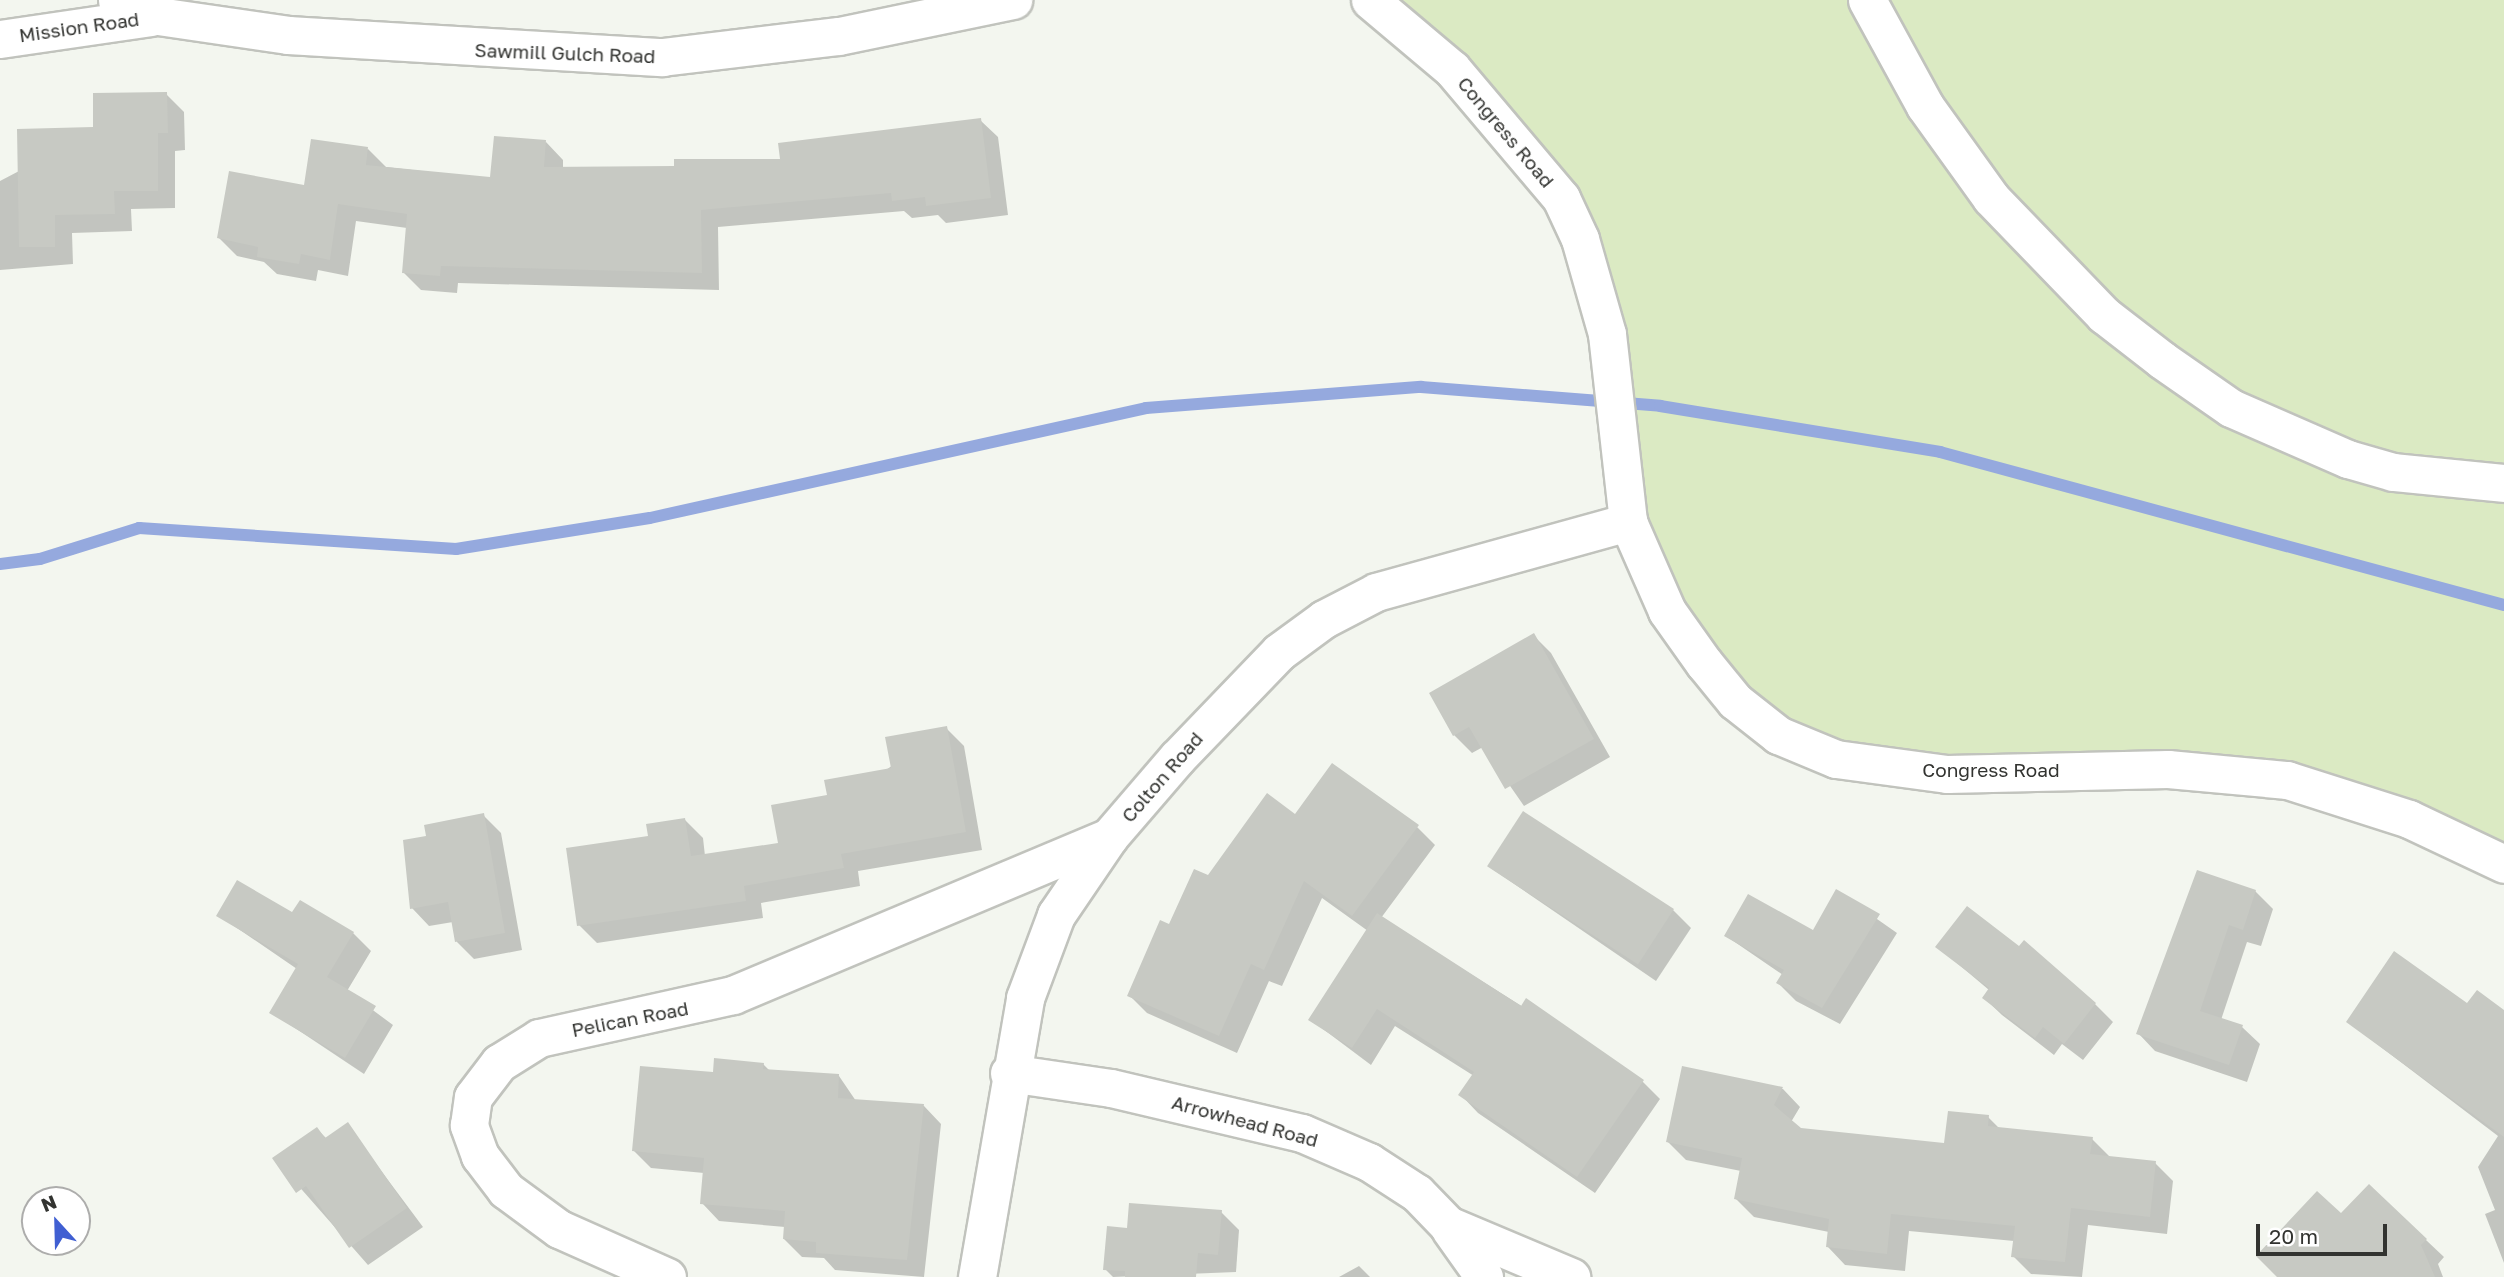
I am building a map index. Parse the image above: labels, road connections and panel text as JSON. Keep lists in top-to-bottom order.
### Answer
{
  "streets": {
    "street": [
      "Mission Road",
      "Sawmill Gulch Road",
      "Congress Road",
      "Colton Road",
      "Pelican Road",
      "Arrowhead Road"
    ]
  },
  "crossings": [
    ["Mission Road", "Sawmill Gulch Road"],
    ["Congress Road", "Colton Road"],
    ["Colton Road", "Pelican Road"],
    ["Colton Road", "Arrowhead Road"]
  ],
  "scale_bar": "20 m",
  "north": "top"
}
